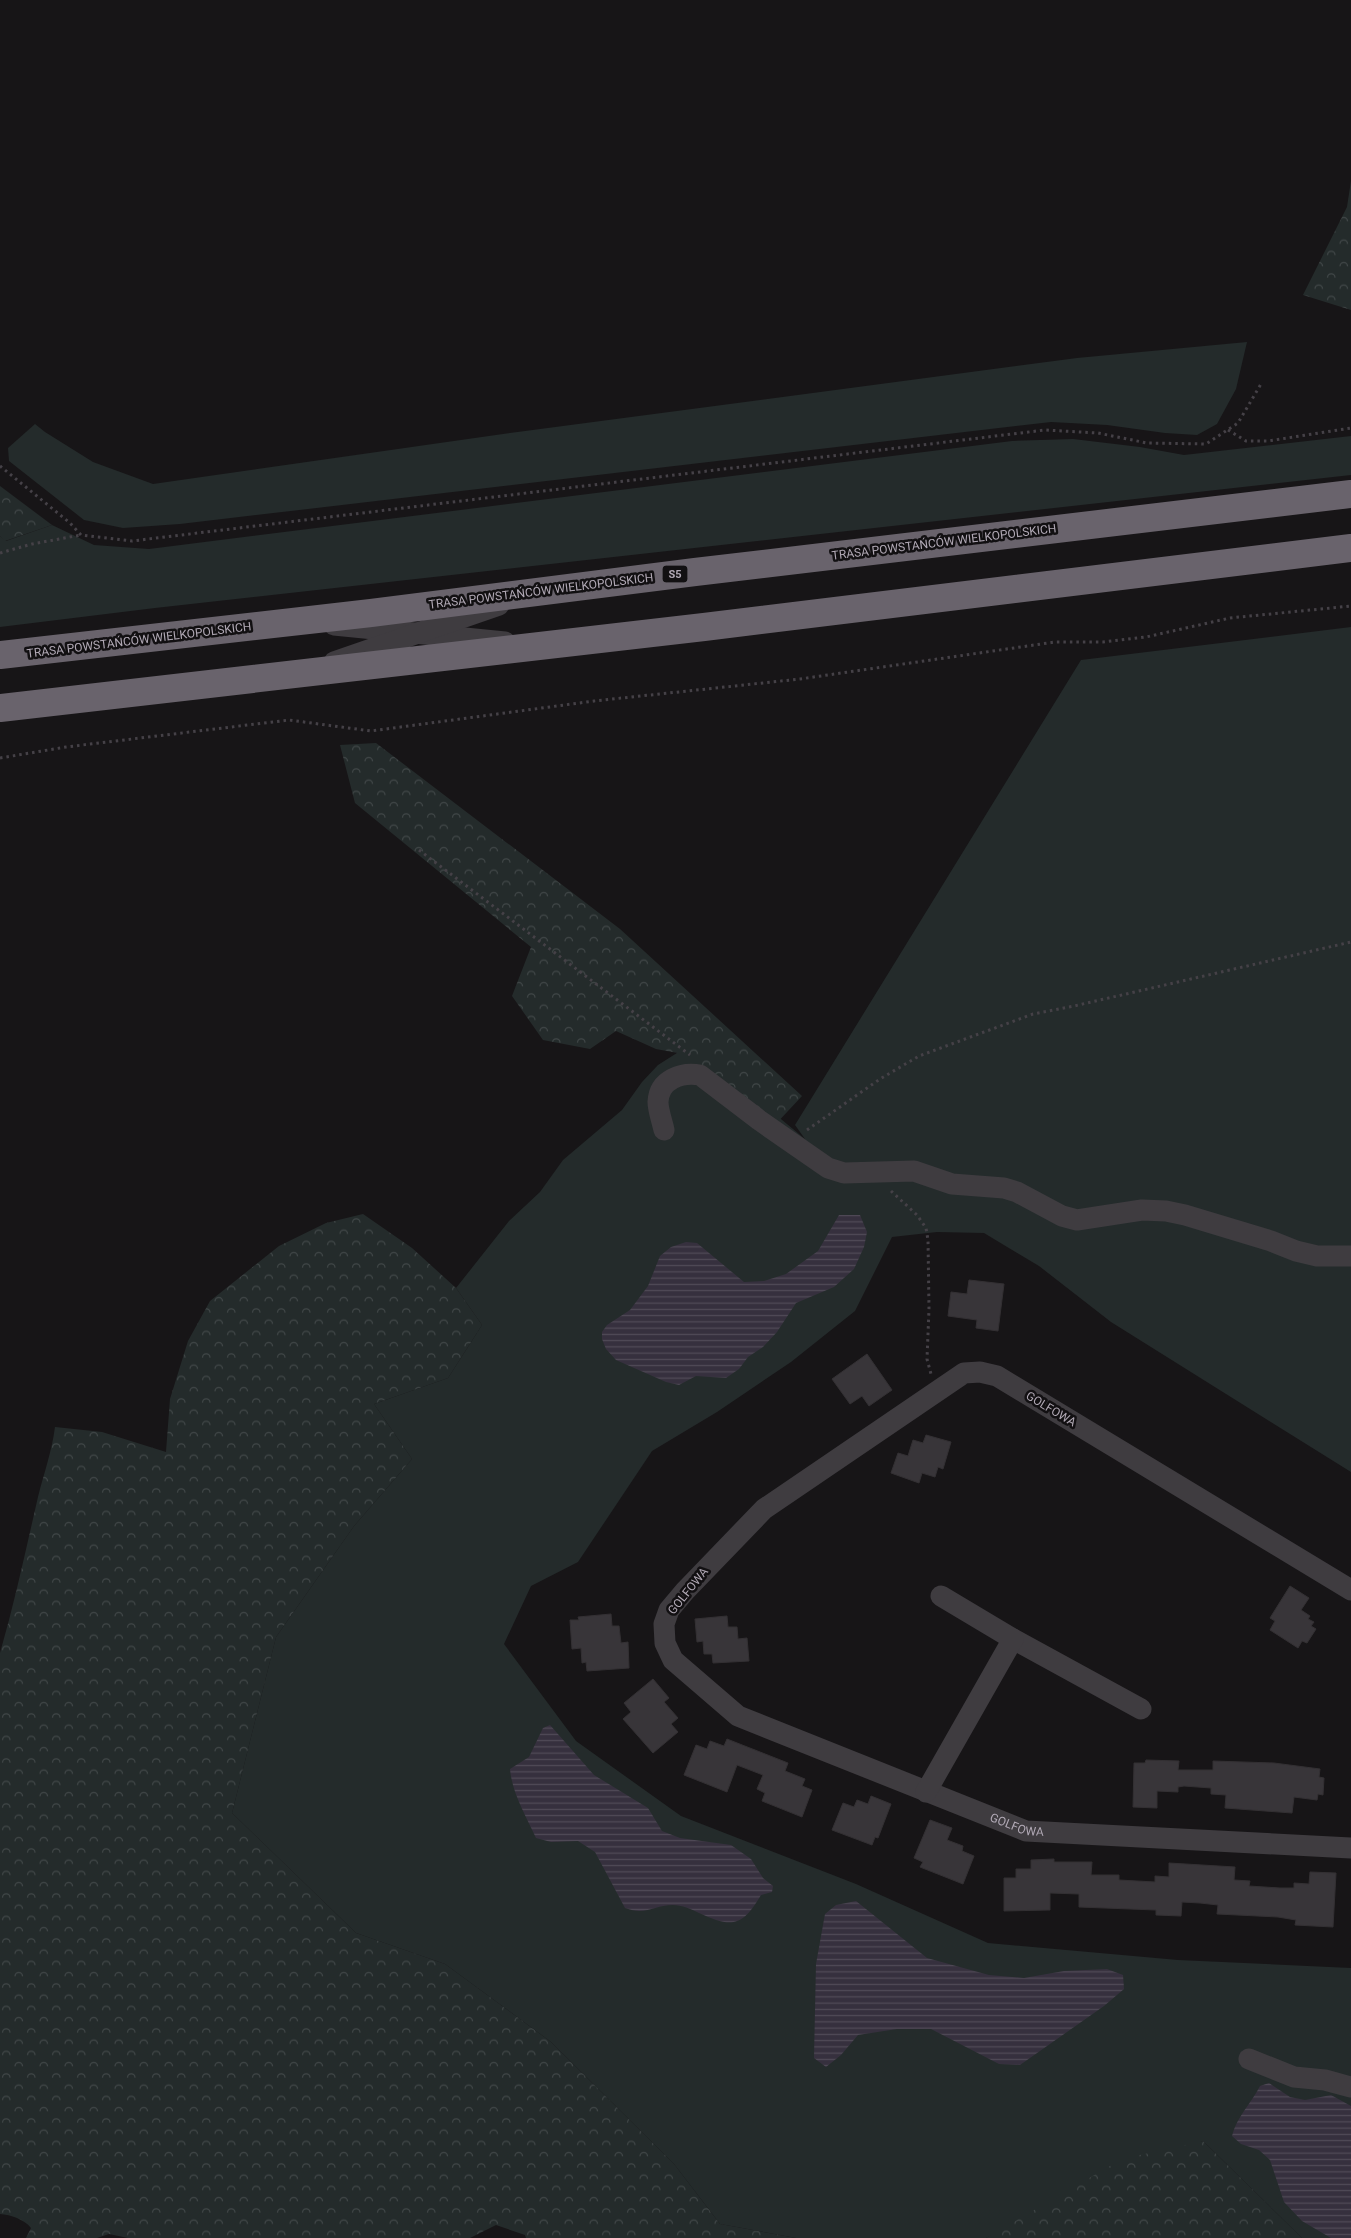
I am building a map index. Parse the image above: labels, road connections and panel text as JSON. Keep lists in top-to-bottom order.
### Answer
{
  "streets": {
    "highway": ["TRASA POWSTAŃCÓW WIELKOPOLSKICH", "S5"],
    "lane": ["GOLFOWA"]
  }
}
